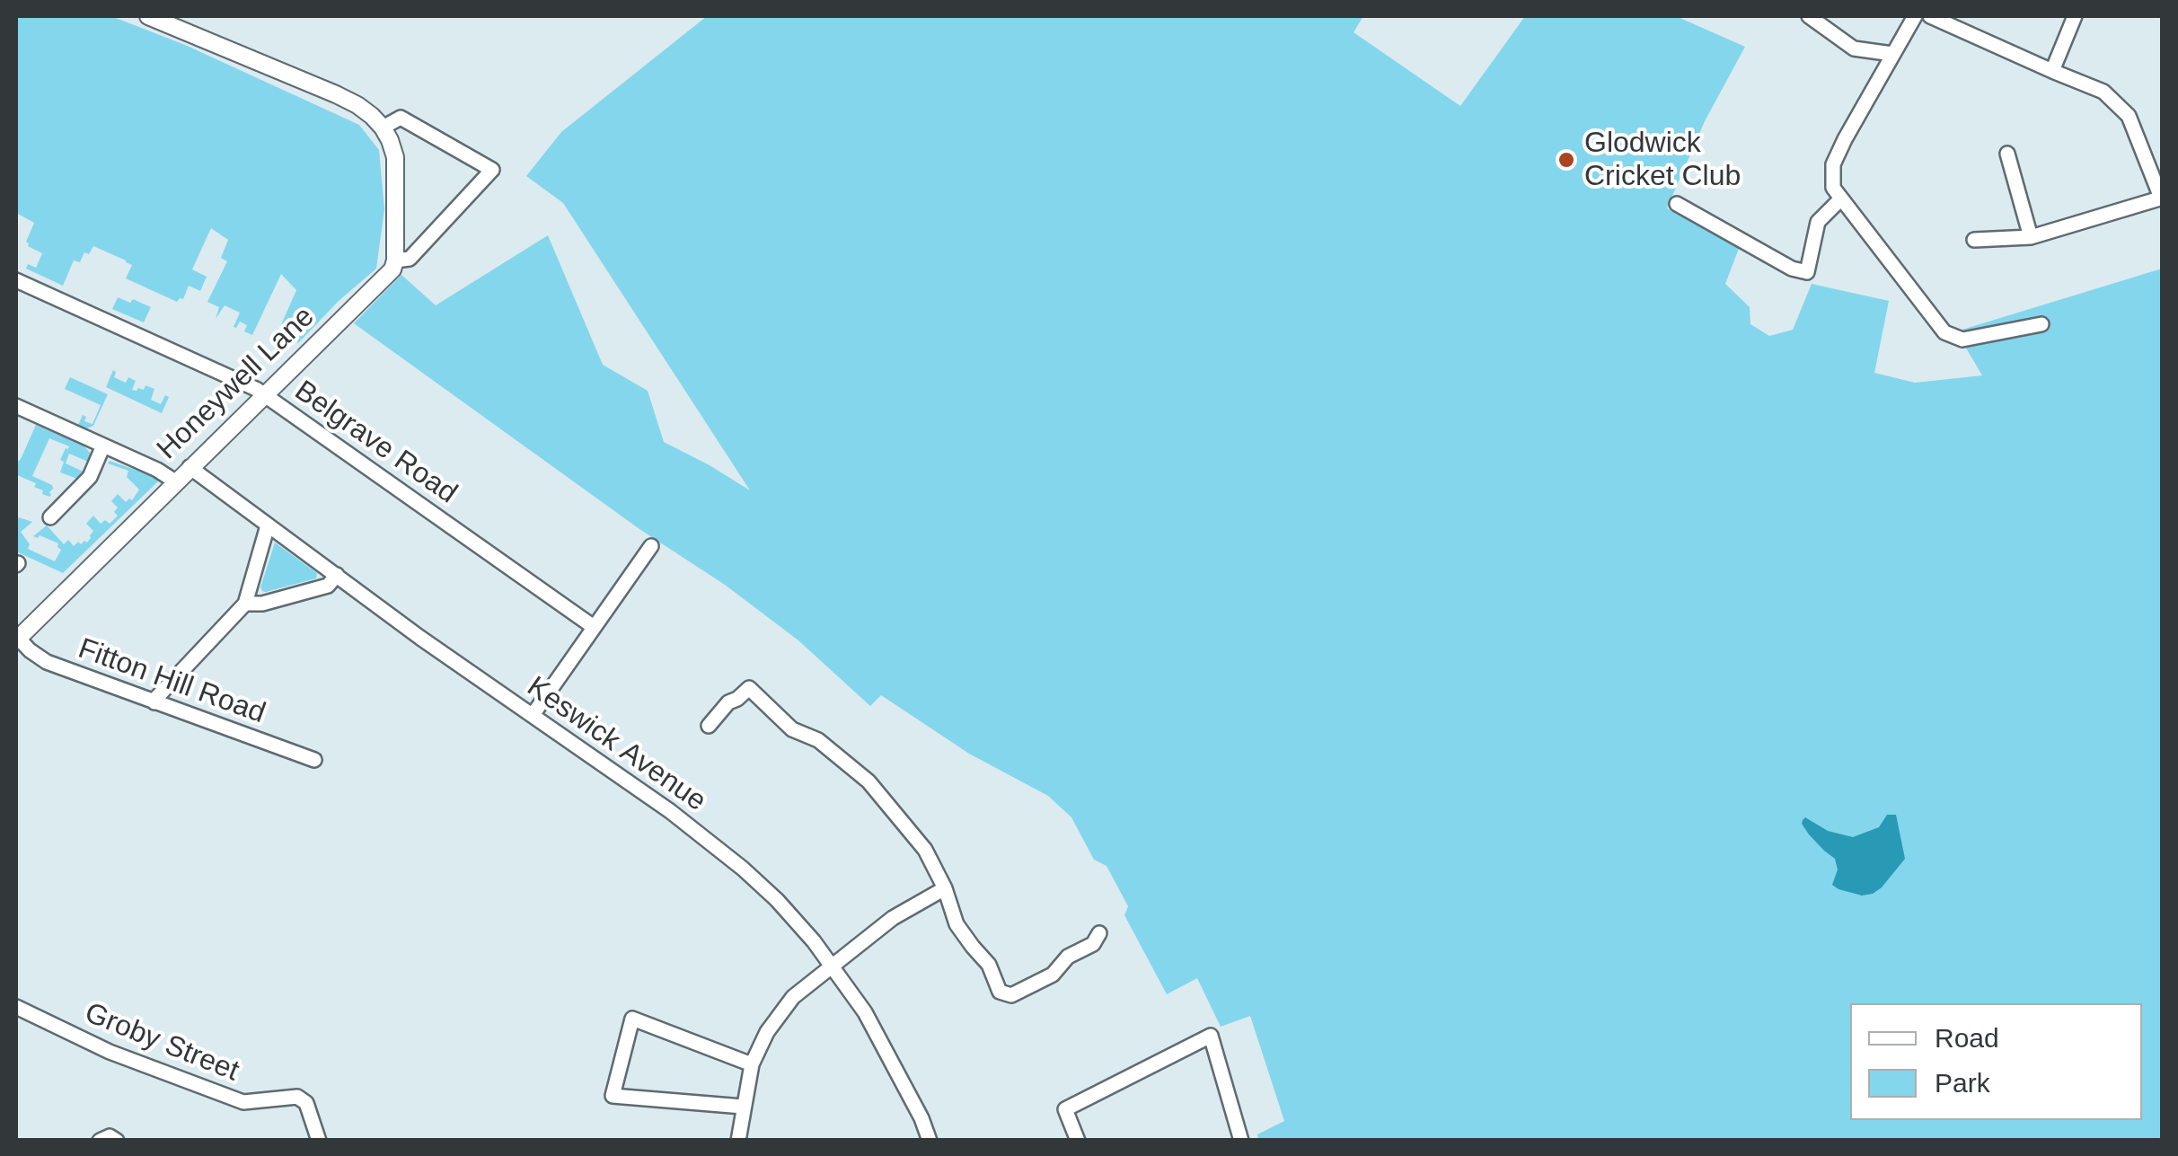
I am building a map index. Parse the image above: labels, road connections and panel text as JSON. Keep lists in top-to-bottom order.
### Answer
{
  "streets": {
    "street": [
      "Honeywell Lane",
      "Belgrave Road",
      "Fitton Hill Road",
      "Keswick Avenue",
      "Groby Street"
    ]
  },
  "crossings": [
    ["Honeywell Lane", "Belgrave Road"],
    ["Honeywell Lane", "Fitton Hill Road"],
    ["Honeywell Lane", "Keswick Avenue"]
  ],
  "places": ["Glodwick Cricket Club"],
  "legend": ["Road", "Park"]
}
